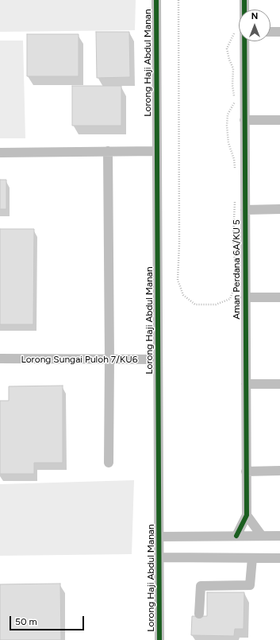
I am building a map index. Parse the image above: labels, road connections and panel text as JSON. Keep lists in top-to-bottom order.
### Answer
{
  "streets": {
    "street": ["Lorong Haji Abdul Manan", "Aman Perdana 6A/KU 5", "Lorong Sungai Puloh 7/KU6"]
  },
  "crossings": [
    ["Lorong Haji Abdul Manan", "Lorong Sungai Puloh 7/KU6"]
  ],
  "scale_bar": "50 m",
  "north": "top"
}
